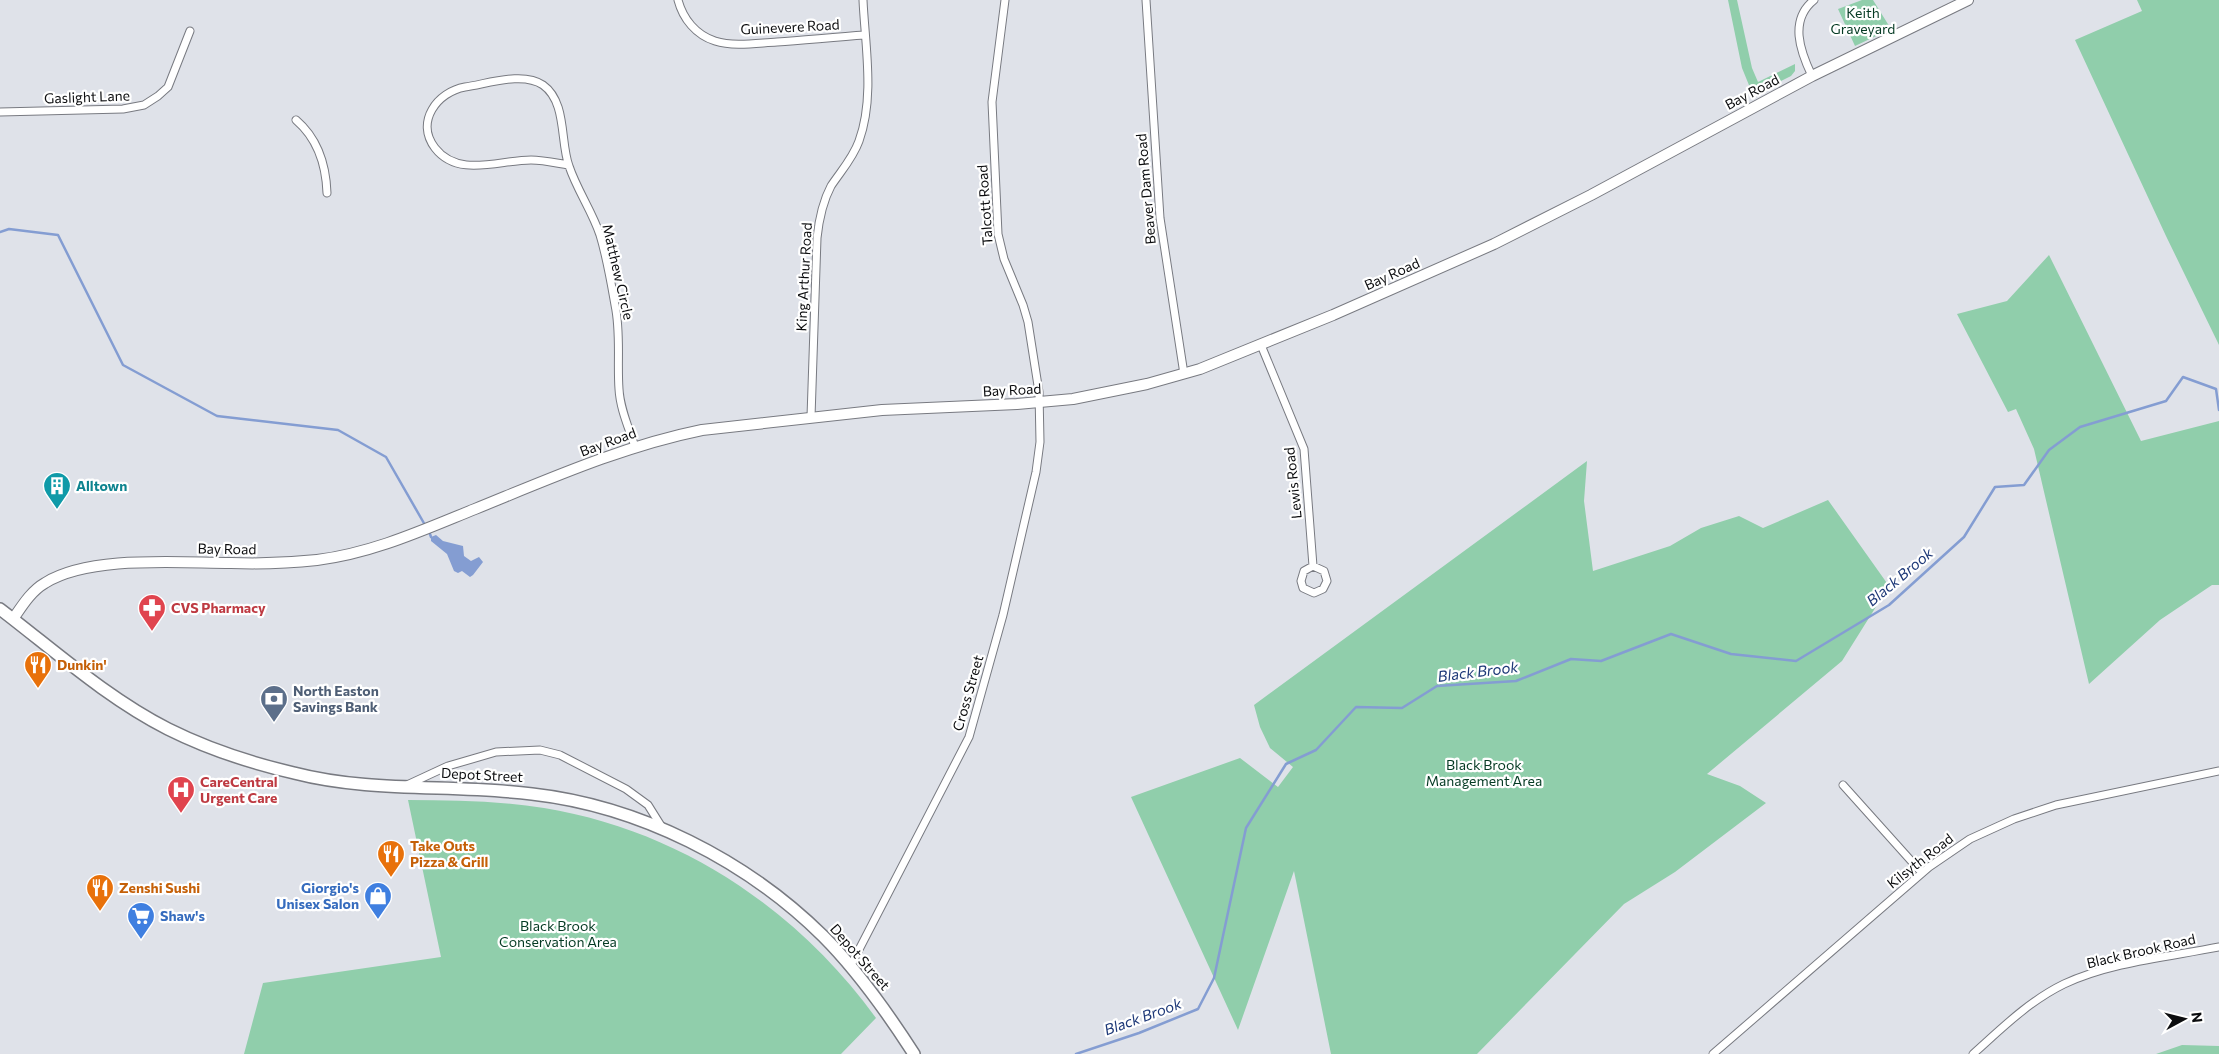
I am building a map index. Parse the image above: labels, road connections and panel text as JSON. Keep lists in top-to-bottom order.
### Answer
{
  "streets": {
    "highway": ["Depot Street"],
    "main road": ["Bay Road"],
    "street": [
      "Guinevere Road",
      "Gaslight Lane",
      "Beaver Dam Road",
      "Talcott Road",
      "Matthew Circle",
      "King Arthur Road",
      "Lewis Road",
      "Cross Street",
      "Kilsyth Road",
      "Black Brook Road"
    ]
  },
  "crossings": [
    ["Guinevere Road", "King Arthur Road"],
    ["Bay Road", "Beaver Dam Road"],
    ["Bay Road", "Talcott Road"],
    ["Bay Road", "Matthew Circle"],
    ["Bay Road", "King Arthur Road"],
    ["Bay Road", "Lewis Road"],
    ["Bay Road", "Cross Street"],
    ["Bay Road", "Depot Street"],
    ["Talcott Road", "Cross Street"],
    ["Cross Street", "Depot Street"]
  ],
  "water": ["Black Brook"],
  "parks": ["Keith Graveyard", "Black Brook Management Area", "Black Brook Conservation Area"],
  "places": {
    "building": ["Alltown"],
    "pharmacy": ["CVS Pharmacy"],
    "restaurant": ["Dunkin'", "Take Outs Pizza & Grill", "Zenshi Sushi"],
    "bank": ["North Easton Savings Bank"],
    "hospital": ["CareCentral Urgent Care"],
    "shop": ["Giorgio's Unisex Salon"],
    "supermarket": ["Shaw's"]
  },
  "north": "right"
}
